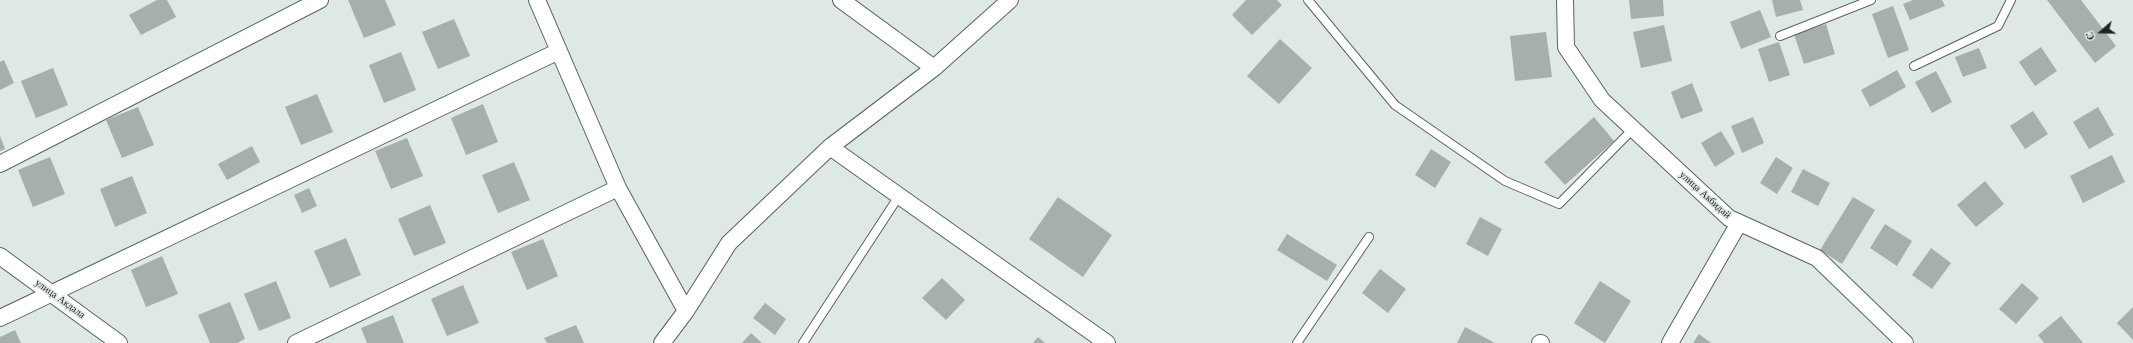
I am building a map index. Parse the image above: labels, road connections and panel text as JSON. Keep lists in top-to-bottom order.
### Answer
{
  "streets": {
    "street": ["улица Акбидай", "улица Акдала"]
  },
  "north": "left"
}
